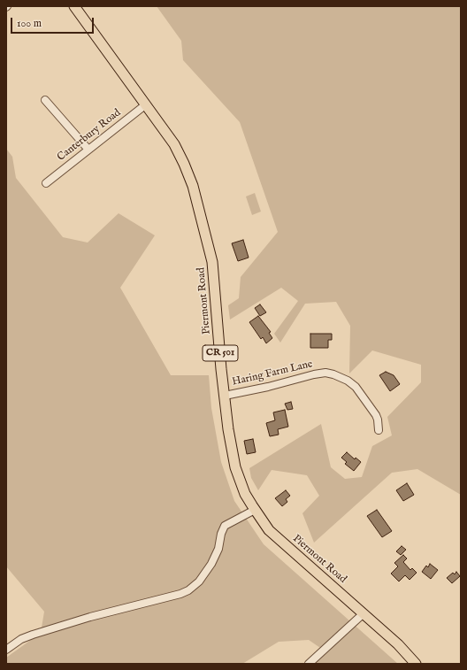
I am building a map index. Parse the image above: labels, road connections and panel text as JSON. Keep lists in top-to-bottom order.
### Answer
{
  "streets": {
    "main road": ["Piermont Road", "CR 501"],
    "street": ["Canterbury Road", "Haring Farm Lane"]
  },
  "crossings": [
    ["Canterbury Road", "Piermont Road"],
    ["Piermont Road", "Haring Farm Lane"]
  ],
  "scale_bar": "100 m"
}
